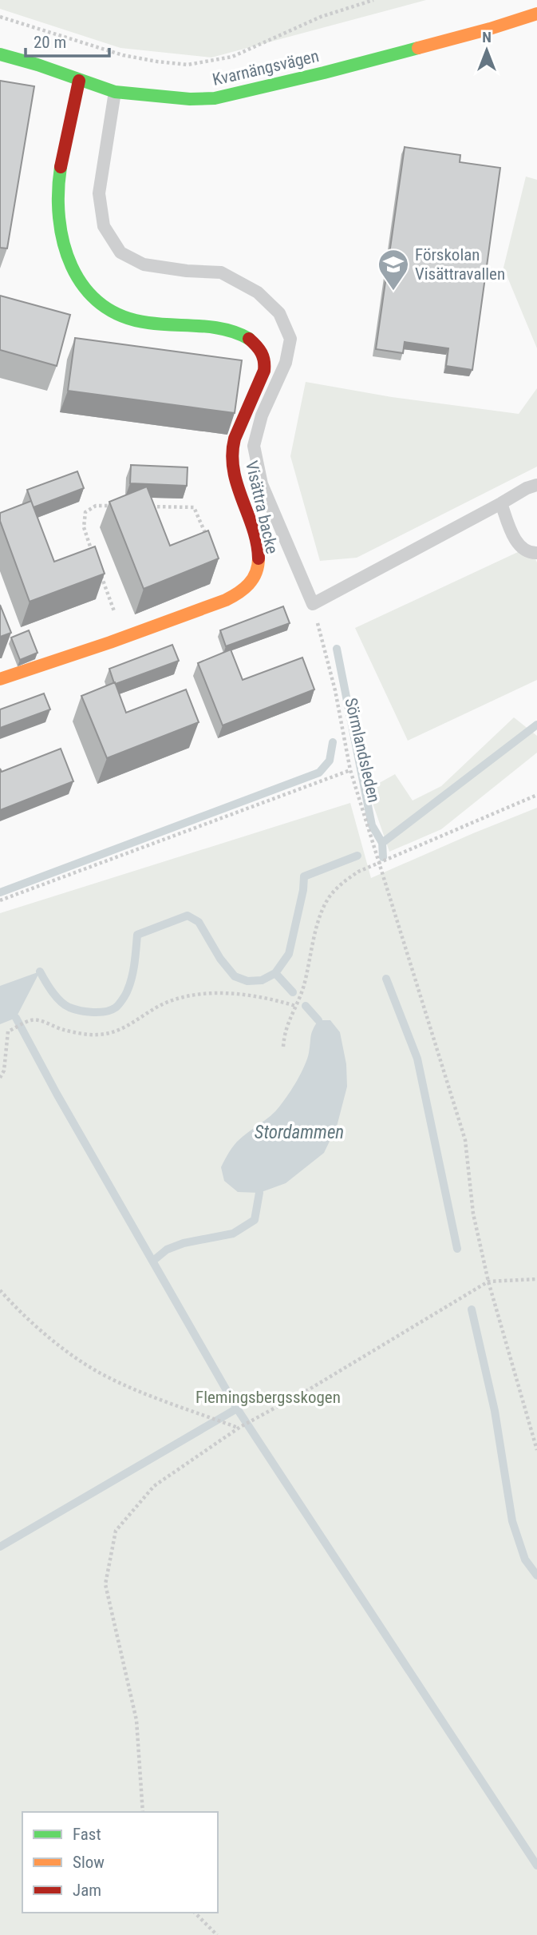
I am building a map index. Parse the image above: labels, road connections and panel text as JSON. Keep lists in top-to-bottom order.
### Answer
{
  "streets": {
    "street": ["Kvarnängsvägen", "Visättra backe"],
    "path": ["Sörmlandsleden"]
  },
  "crossings": [
    ["Kvarnängsvägen", "Visättra backe"]
  ],
  "water": ["Stordammen"],
  "parks": ["Flemingsbergsskogen"],
  "places": {
    "school or university": ["Förskolan Visättravallen"]
  },
  "legend": ["Fast", "Slow", "Jam"],
  "scale_bar": "20 m",
  "north": "top"
}
